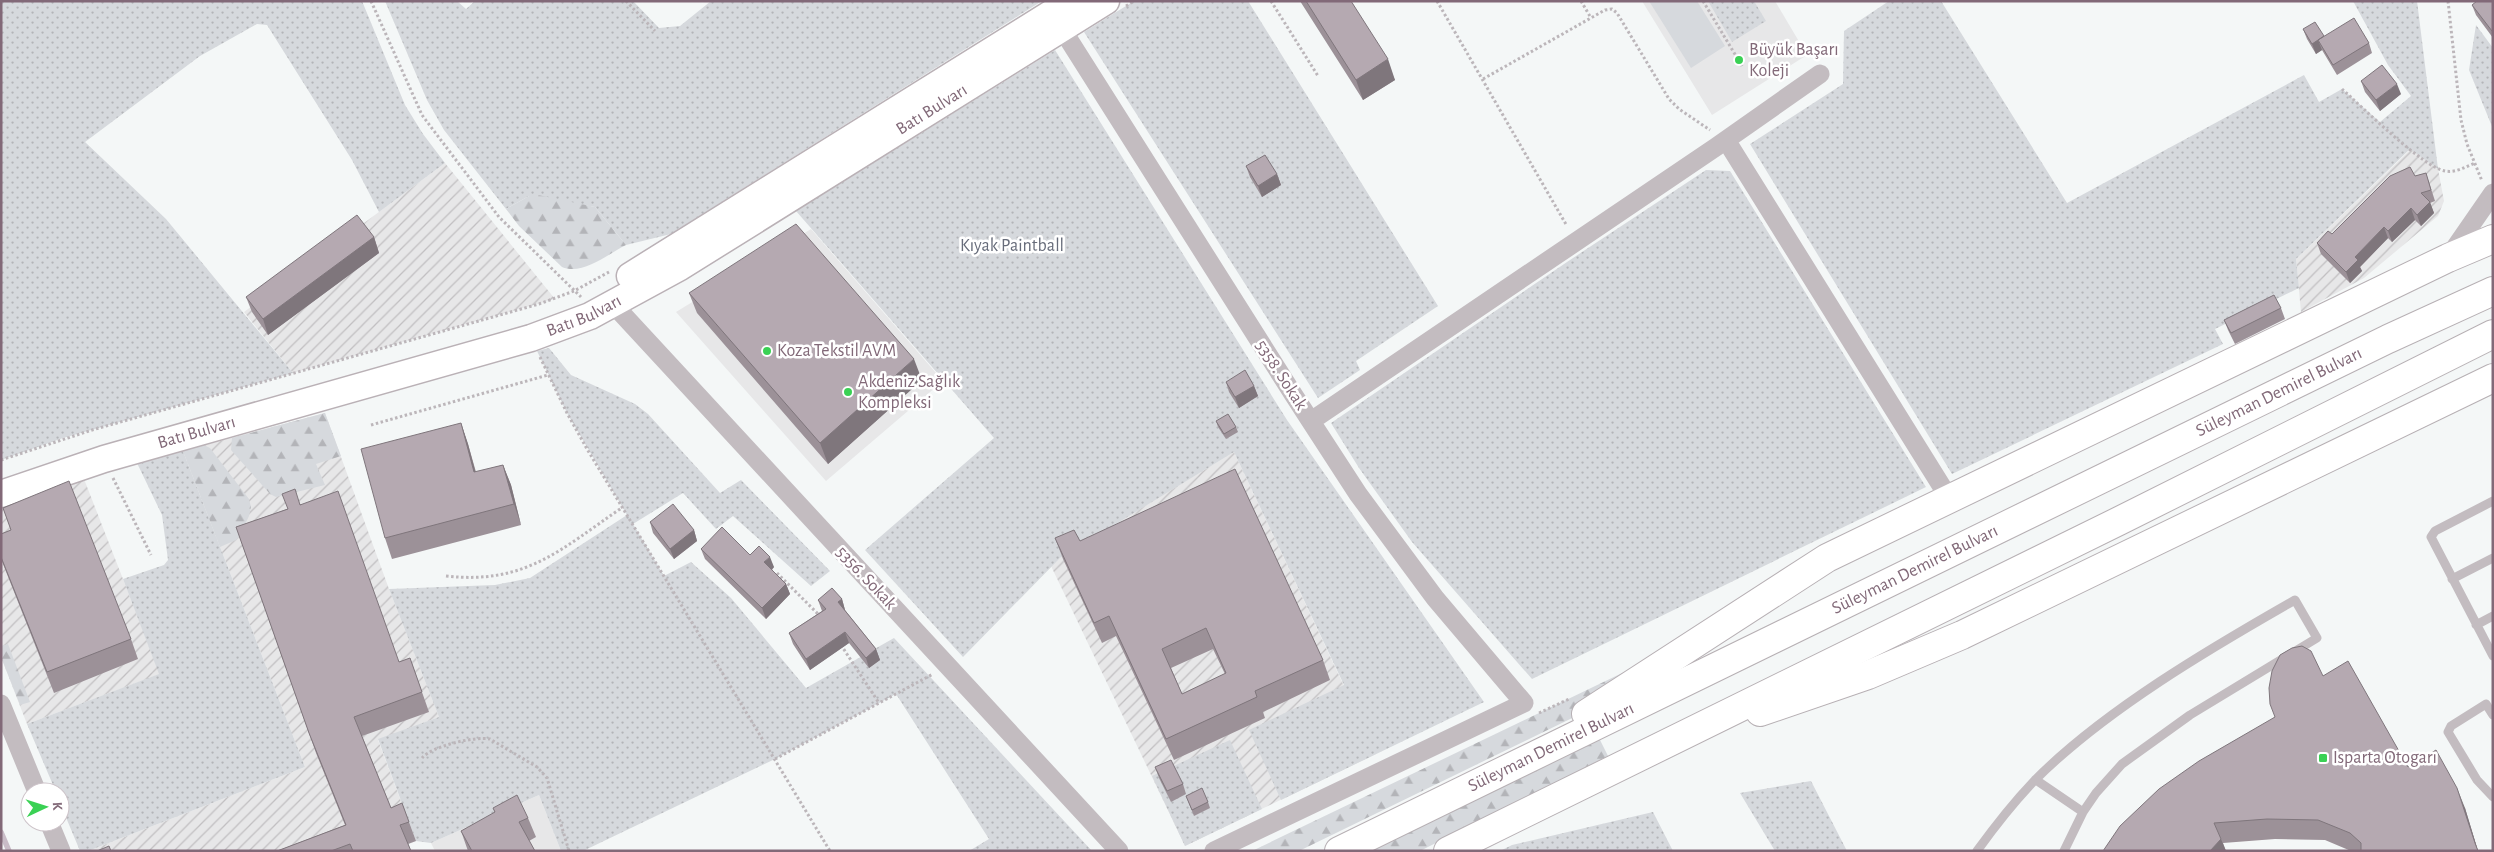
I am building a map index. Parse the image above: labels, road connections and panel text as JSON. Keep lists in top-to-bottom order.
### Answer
{
  "streets": {
    "highway": ["Süleyman Demirel Bulvarı"],
    "street": ["Batı Bulvarı", "5358. Sokak", "5356. Sokak"]
  },
  "crossings": [
    ["Batı Bulvarı", "5358. Sokak"],
    ["Batı Bulvarı", "5356. Sokak"]
  ],
  "parks": ["Kıyak Paintball"],
  "places": {
    "other": ["Büyük Başarı Koleji", "Koza Tekstil AVM", "Akdeniz Sağlık Kompleksi"],
    "transit": ["Isparta Otogarı"]
  },
  "north": "right"
}
